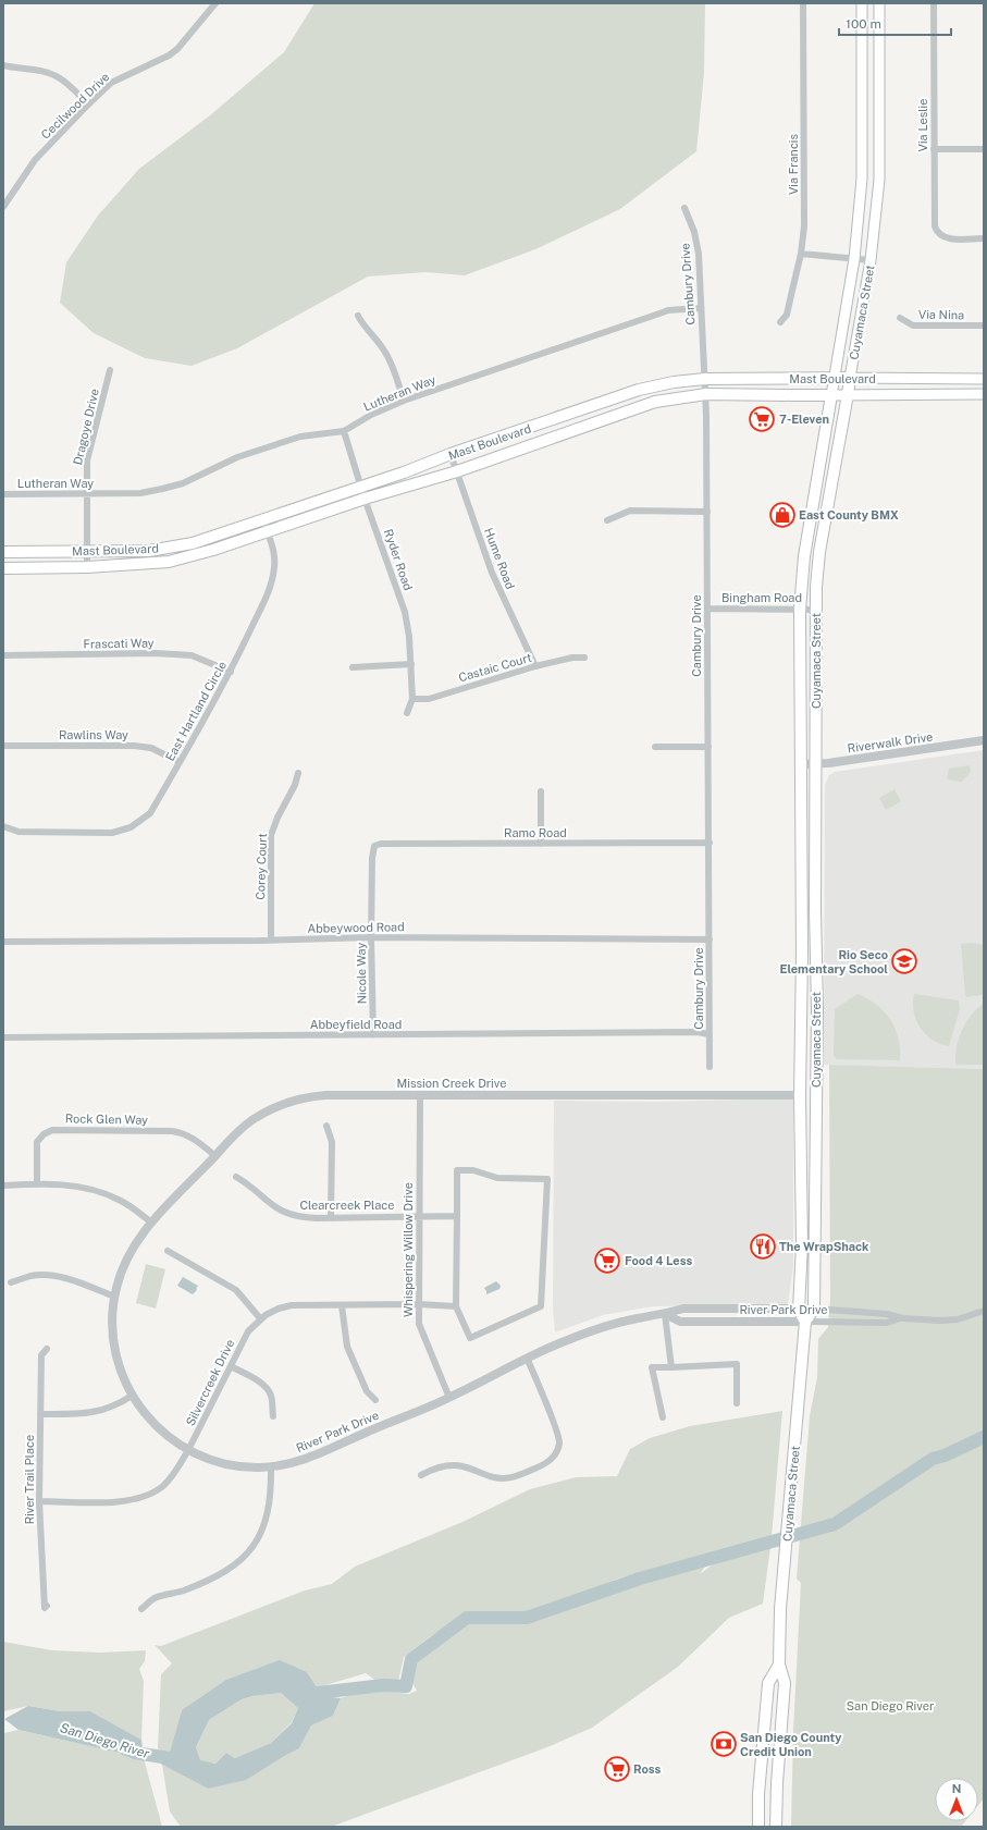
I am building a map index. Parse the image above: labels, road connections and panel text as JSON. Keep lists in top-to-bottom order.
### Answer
{
  "streets": {
    "main road": ["Cuyamaca Street", "Mast Boulevard"],
    "street": [
      "Cecilwood Drive",
      "Via Leslie",
      "Via Francis",
      "Cambury Drive",
      "Via Nina",
      "Lutheran Way",
      "Dragoye Drive",
      "Hume Road",
      "Ryder Road",
      "Bingham Road",
      "Frascati Way",
      "Castaic Court",
      "East Hartland Circle",
      "Rawlins Way",
      "Riverwalk Drive",
      "Ramo Road",
      "Corey Court",
      "Abbeywood Road",
      "Nicole Way",
      "Abbeyfield Road",
      "Mission Creek Drive",
      "Rock Glen Way",
      "Clearcreek Place",
      "Whispering Willow Drive",
      "River Park Drive",
      "Silvercreek Drive",
      "River Trail Place"
    ]
  },
  "crossings": [
    ["Cambury Drive", "Mast Boulevard"],
    ["Cambury Drive", "Lutheran Way"],
    ["Cambury Drive", "Bingham Road"],
    ["Cambury Drive", "Ramo Road"],
    ["Cambury Drive", "Abbeywood Road"],
    ["Cambury Drive", "Abbeyfield Road"],
    ["Cuyamaca Street", "Mast Boulevard"],
    ["Cuyamaca Street", "Bingham Road"],
    ["Cuyamaca Street", "Riverwalk Drive"],
    ["Cuyamaca Street", "Mission Creek Drive"],
    ["Cuyamaca Street", "River Park Drive"],
    ["Mast Boulevard", "Dragoye Drive"],
    ["Mast Boulevard", "Hume Road"],
    ["Mast Boulevard", "Ryder Road"],
    ["Mast Boulevard", "East Hartland Circle"],
    ["Lutheran Way", "Dragoye Drive"],
    ["Lutheran Way", "Ryder Road"],
    ["Hume Road", "Castaic Court"],
    ["Ryder Road", "Castaic Court"],
    ["Frascati Way", "East Hartland Circle"],
    ["East Hartland Circle", "Rawlins Way"],
    ["Ramo Road", "Nicole Way"],
    ["Corey Court", "Abbeywood Road"],
    ["Abbeywood Road", "Nicole Way"],
    ["Nicole Way", "Abbeyfield Road"],
    ["Mission Creek Drive", "Rock Glen Way"],
    ["Mission Creek Drive", "Whispering Willow Drive"],
    ["Mission Creek Drive", "River Park Drive"],
    ["Clearcreek Place", "Whispering Willow Drive"],
    ["Whispering Willow Drive", "River Park Drive"],
    ["Whispering Willow Drive", "Silvercreek Drive"],
    ["River Park Drive", "Silvercreek Drive"],
    ["Silvercreek Drive", "River Trail Place"]
  ],
  "water": ["San Diego River"],
  "parks": ["San Diego River"],
  "places": {
    "supermarket": ["7-Eleven", "Food 4 Less", "Ross"],
    "shop": ["East County BMX"],
    "school or university": ["Rio Seco Elementary School"],
    "restaurant": ["The WrapShack"],
    "bank": ["San Diego County Credit Union"]
  },
  "scale_bar": "100 m",
  "north": "top"
}
